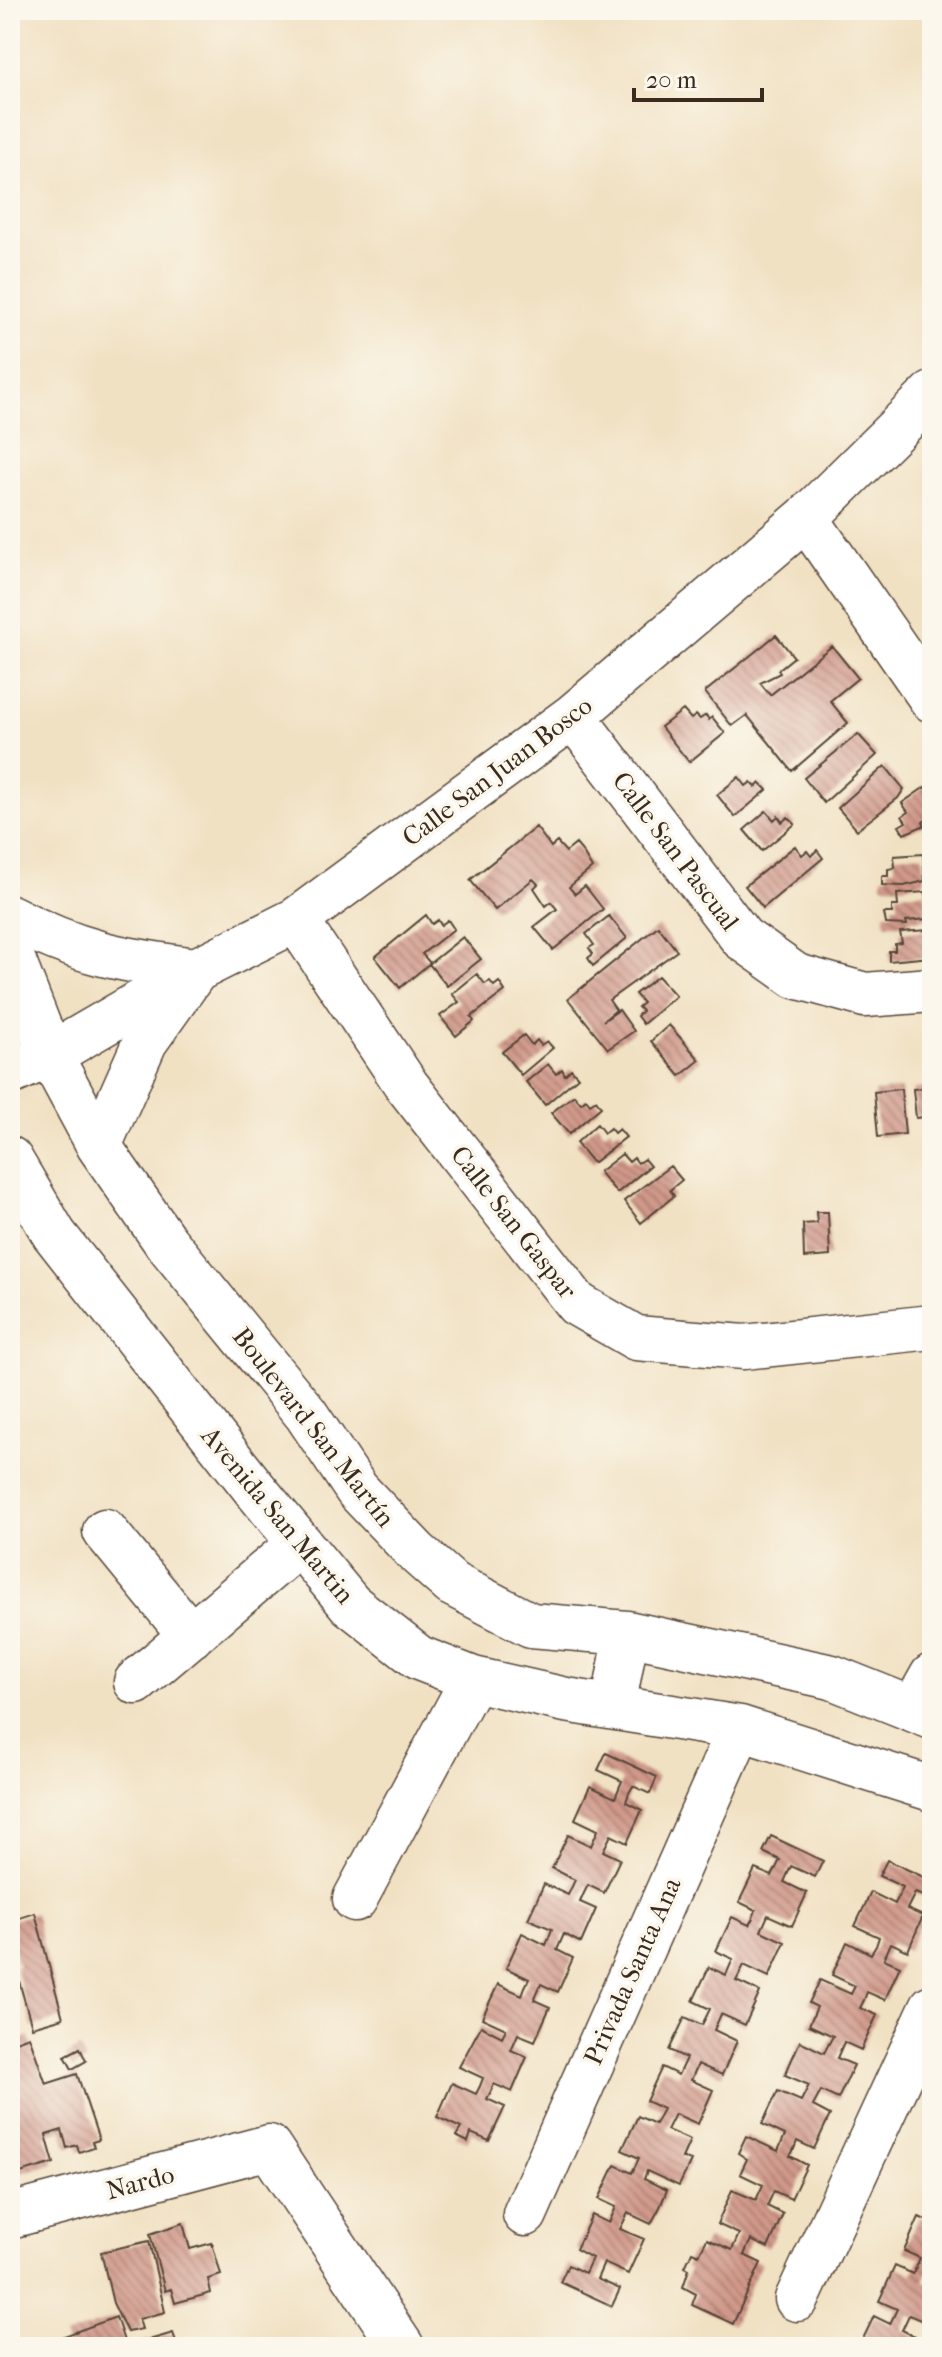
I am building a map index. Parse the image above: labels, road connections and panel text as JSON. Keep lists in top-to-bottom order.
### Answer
{
  "streets": {
    "street": [
      "Calle San Juan Bosco",
      "Calle San Pascual",
      "Calle San Gaspar",
      "Boulevard San Martín",
      "Avenida San Martin",
      "Privada Santa Ana",
      "Nardo"
    ]
  },
  "crossings": [
    ["Calle San Juan Bosco", "Calle San Pascual"],
    ["Calle San Juan Bosco", "Calle San Gaspar"],
    ["Calle San Juan Bosco", "Boulevard San Martín"],
    ["Avenida San Martin", "Privada Santa Ana"]
  ],
  "scale_bar": "20 m"
}
